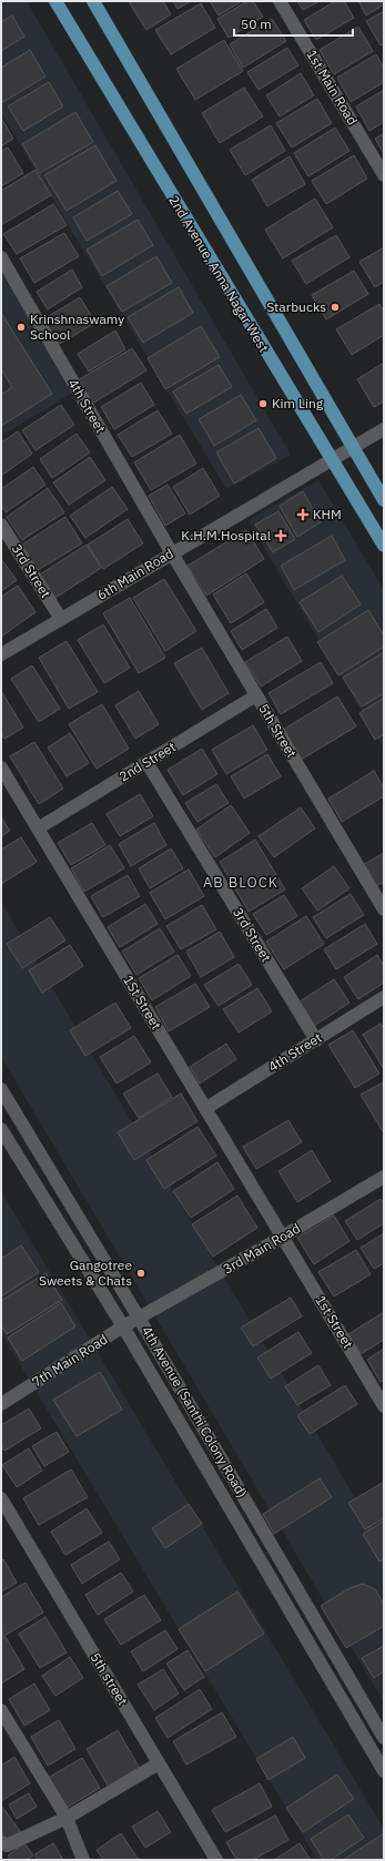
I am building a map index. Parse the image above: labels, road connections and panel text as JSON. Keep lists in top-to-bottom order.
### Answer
{
  "streets": {
    "main road": ["2nd Avenue, Anna Nagar West"],
    "street": [
      "1st Main Road",
      "4th Street",
      "3rd Street",
      "6th Main Road",
      "5th Street",
      "2nd Street",
      "1St Street",
      "3rd Main Road",
      "1st Street",
      "7th Main Road",
      "4th Avenue (Santhi Colony Road)",
      "5th street"
    ]
  },
  "crossings": [
    ["2nd Avenue, Anna Nagar West", "6th Main Road"],
    ["4th Street", "3rd Street"],
    ["4th Street", "6th Main Road"],
    ["4th Street", "5th Street"],
    ["4th Street", "1St Street"],
    ["3rd Street", "6th Main Road"],
    ["3rd Street", "2nd Street"],
    ["6th Main Road", "5th Street"],
    ["5th Street", "2nd Street"],
    ["2nd Street", "1St Street"],
    ["1St Street", "3rd Main Road"],
    ["1St Street", "1st Street"],
    ["3rd Main Road", "1st Street"],
    ["3rd Main Road", "7th Main Road"],
    ["3rd Main Road", "4th Avenue (Santhi Colony Road)"],
    ["7th Main Road", "4th Avenue (Santhi Colony Road)"]
  ],
  "districts": ["AB BLOCK"],
  "places": {
    "other": [
      "Starbucks",
      "Krinshnaswamy School",
      "Kim Ling",
      "Gangotree Sweets & Chats"
    ],
    "health": ["KHM", "K.H.M.Hospital"]
  },
  "scale_bar": "50 m"
}
